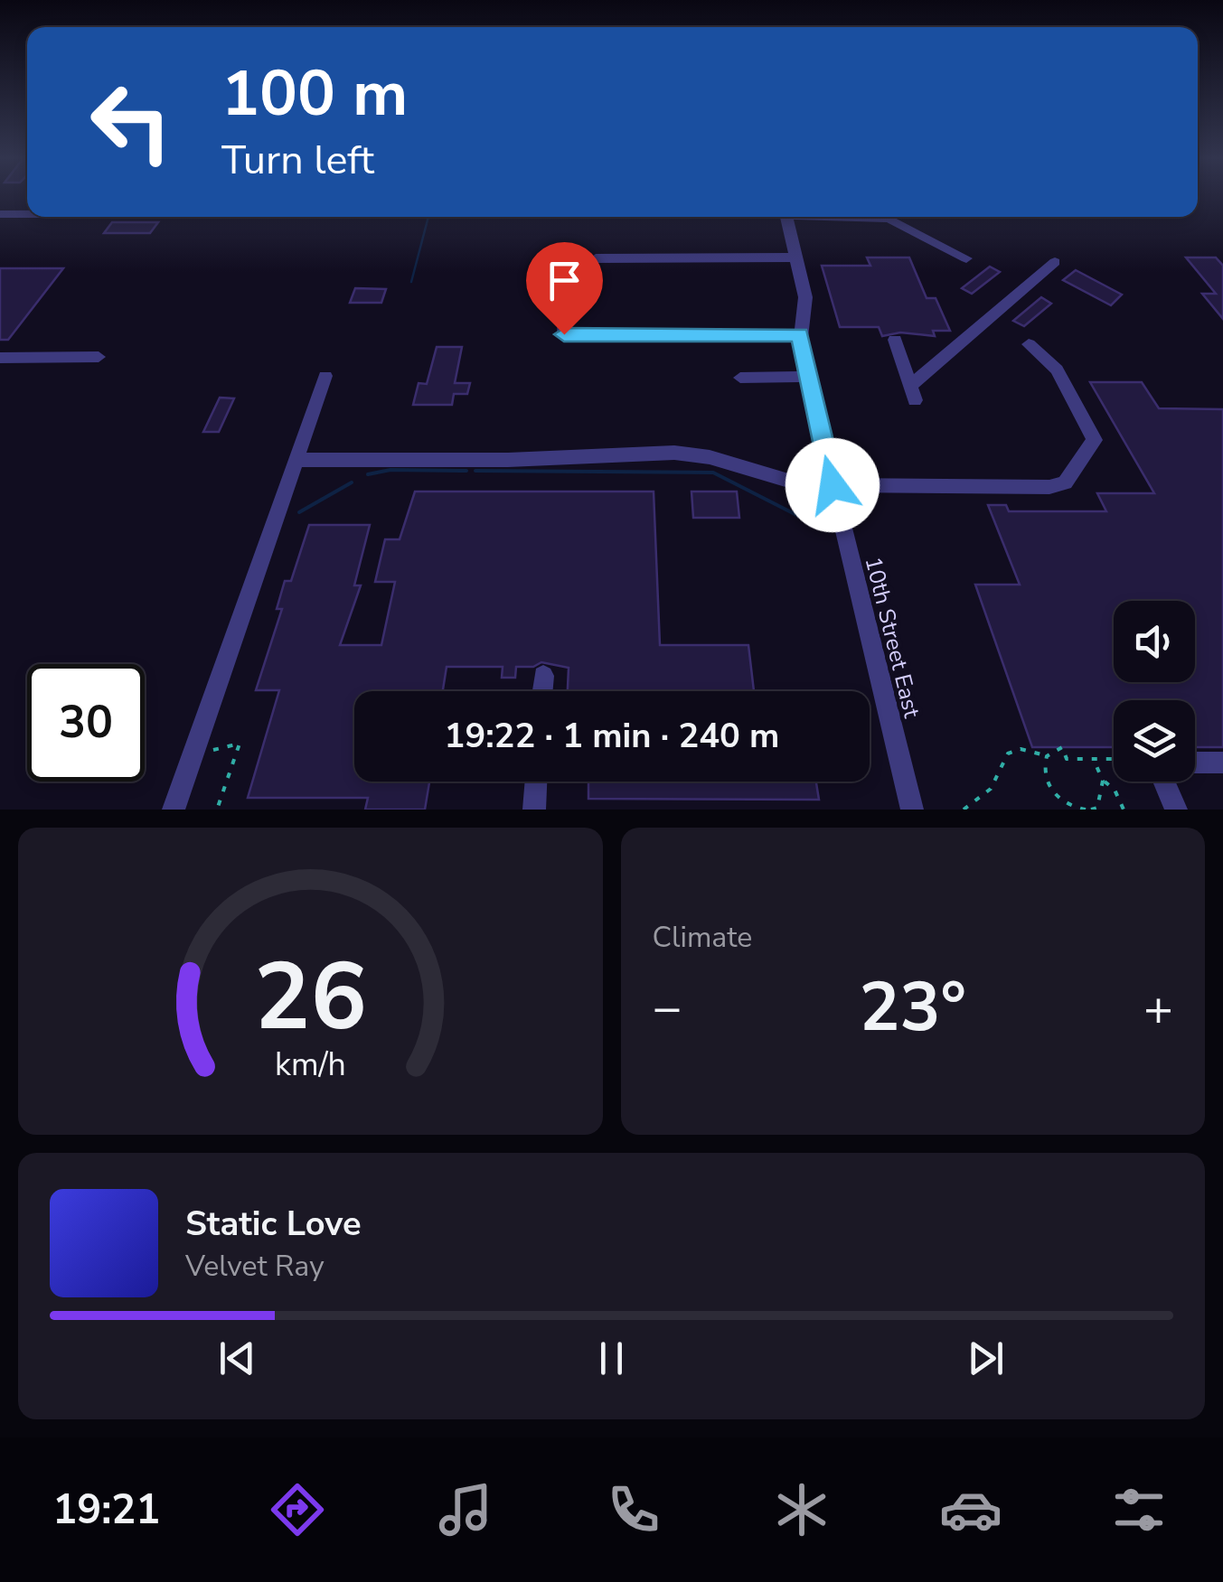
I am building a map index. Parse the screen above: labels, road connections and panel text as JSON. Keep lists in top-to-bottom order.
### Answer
{
  "streets": {
    "street": ["10th Street East"]
  },
  "page": {
    "turn": ["100 m", "Turn left"],
    "limit": "30",
    "trip": "19:22 · 1 min · 240 m",
    "tile": "Climate",
    "heat": ["−", "23°", "+"],
    "song": ["Static Love", "Velvet Ray"],
    "tabs": "19:21",
    "gauge": ["26", "km/h"]
  }
}
